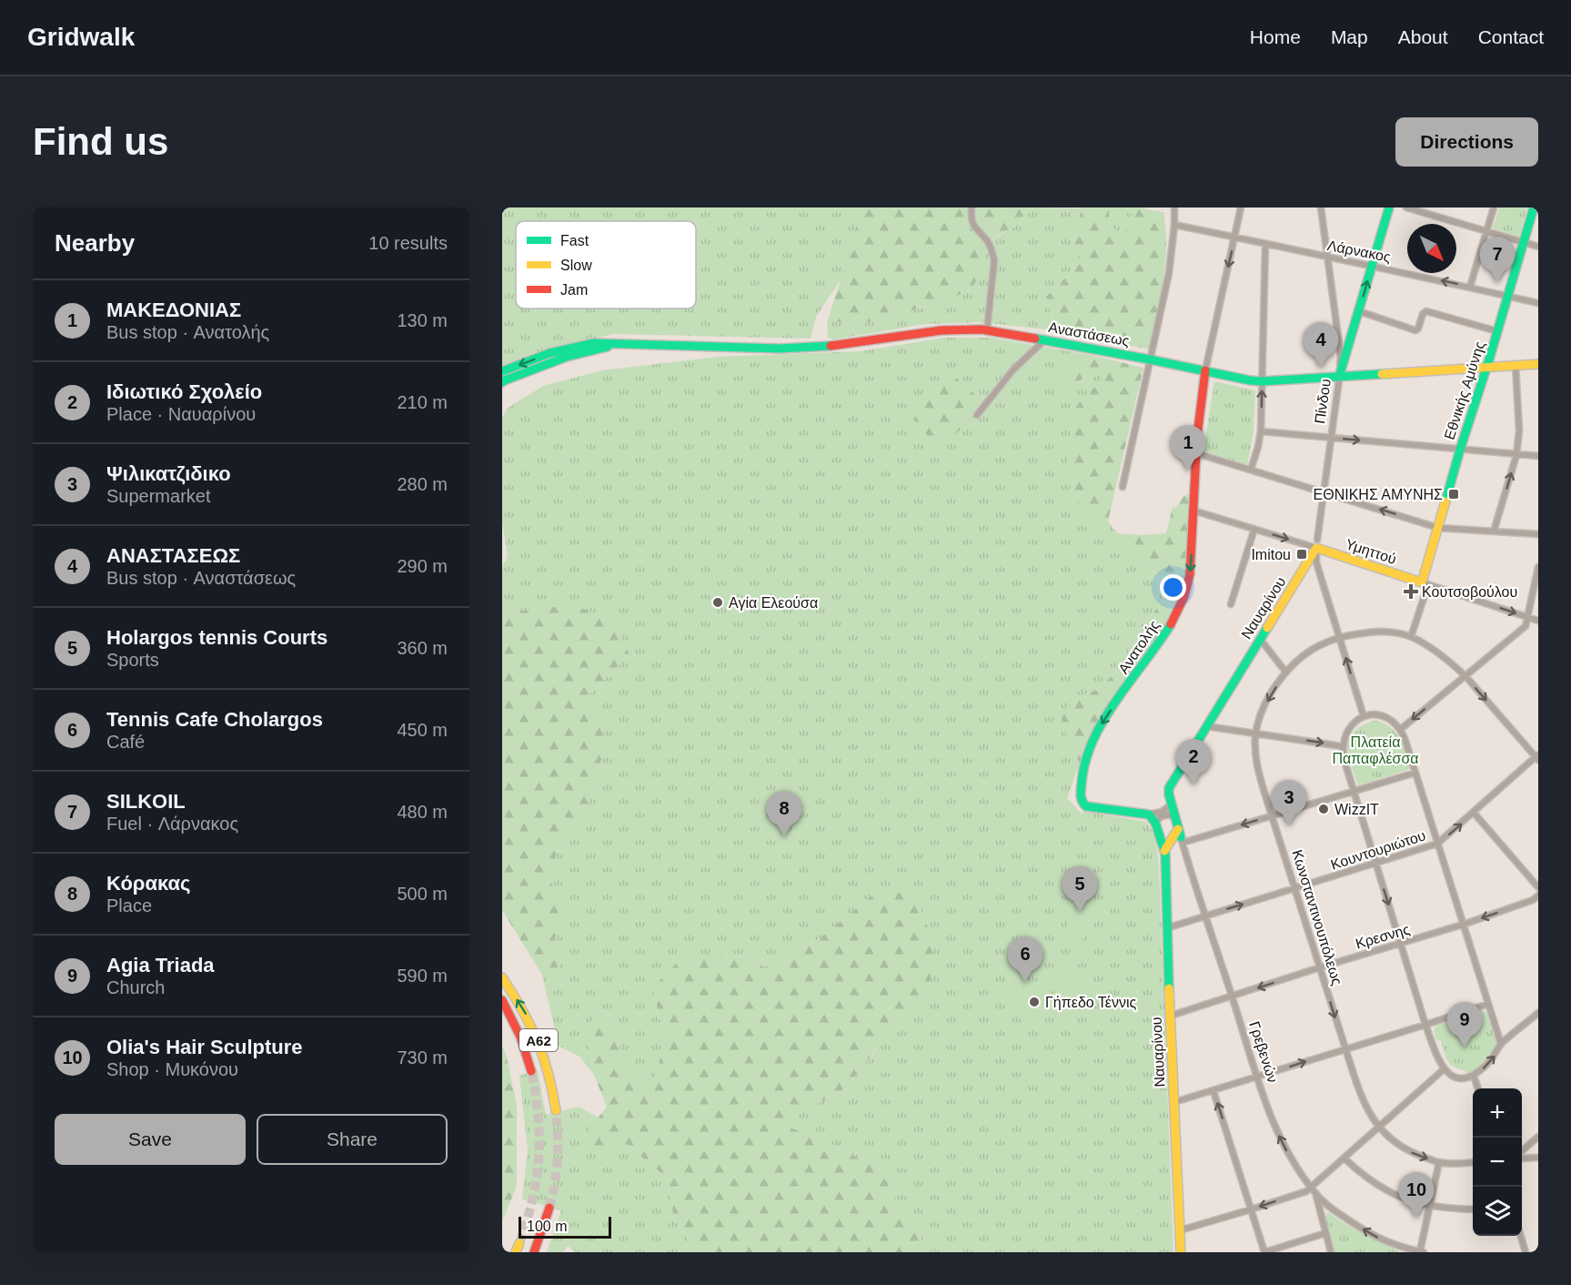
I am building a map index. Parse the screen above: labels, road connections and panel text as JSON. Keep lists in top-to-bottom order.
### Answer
{
  "streets": {
    "main road": [
      "Αναστάσεως",
      "Εθνικής Αμύνης",
      "Πίνδου",
      "Υμηττού",
      "Ναυαρίνου",
      "Ανατολής",
      "Α62",
      "Γρεβενών"
    ],
    "street": [
      "Λάρνακος",
      "Κουντουριώτου",
      "Κωνσταντινουπόλεως",
      "Κρεσνης"
    ]
  },
  "crossings": [
    ["Λάρνακος", "Εθνικής Αμύνης"],
    ["Λάρνακος", "Πίνδου"],
    ["Αναστάσεως", "Εθνικής Αμύνης"],
    ["Αναστάσεως", "Πίνδου"],
    ["Αναστάσεως", "Ανατολής"],
    ["Εθνικής Αμύνης", "Υμηττού"],
    ["Εθνικής Αμύνης", "Κωνσταντινουπόλεως"],
    ["Πίνδου", "Υμηττού"],
    ["Πίνδου", "Ναυαρίνου"],
    ["Πίνδου", "Κωνσταντινουπόλεως"],
    ["Υμηττού", "Ναυαρίνου"],
    ["Υμηττού", "Ανατολής"],
    ["Ναυαρίνου", "Ανατολής"],
    ["Ναυαρίνου", "Κουντουριώτου"],
    ["Ναυαρίνου", "Κρεσνης"],
    ["Ναυαρίνου", "Γρεβενών"],
    ["Κουντουριώτου", "Κωνσταντινουπόλεως"],
    ["Κουντουριώτου", "Γρεβενών"],
    ["Κωνσταντινουπόλεως", "Κρεσνης"],
    ["Κρεσνης", "Γρεβενών"]
  ],
  "one_way": ["Υμηττού", "Κρεσνης", "Γρεβενών"],
  "parks": ["Πλατεία Παπαφλέσσα"],
  "places": {
    "transit": ["ΕΘΝΙΚΗΣ ΑΜΥΝΗΣ", "Imitou"],
    "health": ["Κουτσοβούλου"],
    "other": ["Αγία Ελεούσα", "WizzIT", "Γήπεδο Τέννις"]
  },
  "legend": ["Fast", "Slow", "Jam"],
  "scale_bar": "100 m",
  "north": "bottom right",
  "page": {
    "header": "Gridwalk",
    "nav": [
      "Home",
      "Map",
      "About",
      "Contact"
    ],
    "buttons": [
      "Directions",
      ["Save", "Share"]
    ],
    "title": "Find us",
    "heading": ["Nearby", "10 results"],
    "pins": [
      "7",
      "4",
      "1",
      "2",
      "3",
      "8",
      "5",
      "6",
      "9",
      "10"
    ],
    "list": [
      {
        "mark": "1",
        "name": "ΜΑΚΕΔΟΝΙΑΣ",
        "note": "Bus stop · Ανατολής",
        "value": "130 m"
      },
      {
        "mark": "2",
        "name": "Ιδιωτικό Σχολείο",
        "note": "Place · Ναυαρίνου",
        "value": "210 m"
      },
      {
        "mark": "3",
        "name": "Ψιλικατζιδικο",
        "note": "Supermarket",
        "value": "280 m"
      },
      {
        "mark": "4",
        "name": "ΑΝΑΣΤΑΣΕΩΣ",
        "note": "Bus stop · Αναστάσεως",
        "value": "290 m"
      },
      {
        "mark": "5",
        "name": "Holargos tennis Courts",
        "note": "Sports",
        "value": "360 m"
      },
      {
        "mark": "6",
        "name": "Tennis Cafe Cholargos",
        "note": "Café",
        "value": "450 m"
      },
      {
        "mark": "7",
        "name": "SILKOIL",
        "note": "Fuel · Λάρνακος",
        "value": "480 m"
      },
      {
        "mark": "8",
        "name": "Κόρακας",
        "note": "Place",
        "value": "500 m"
      },
      {
        "mark": "9",
        "name": "Agia Triada",
        "note": "Church",
        "value": "590 m"
      },
      {
        "mark": "10",
        "name": "Olia's Hair Sculpture",
        "note": "Shop · Μυκόνου",
        "value": "730 m"
      }
    ],
    "map_buttons": ["+", "−"],
    "scale": "100 m"
  }
}
